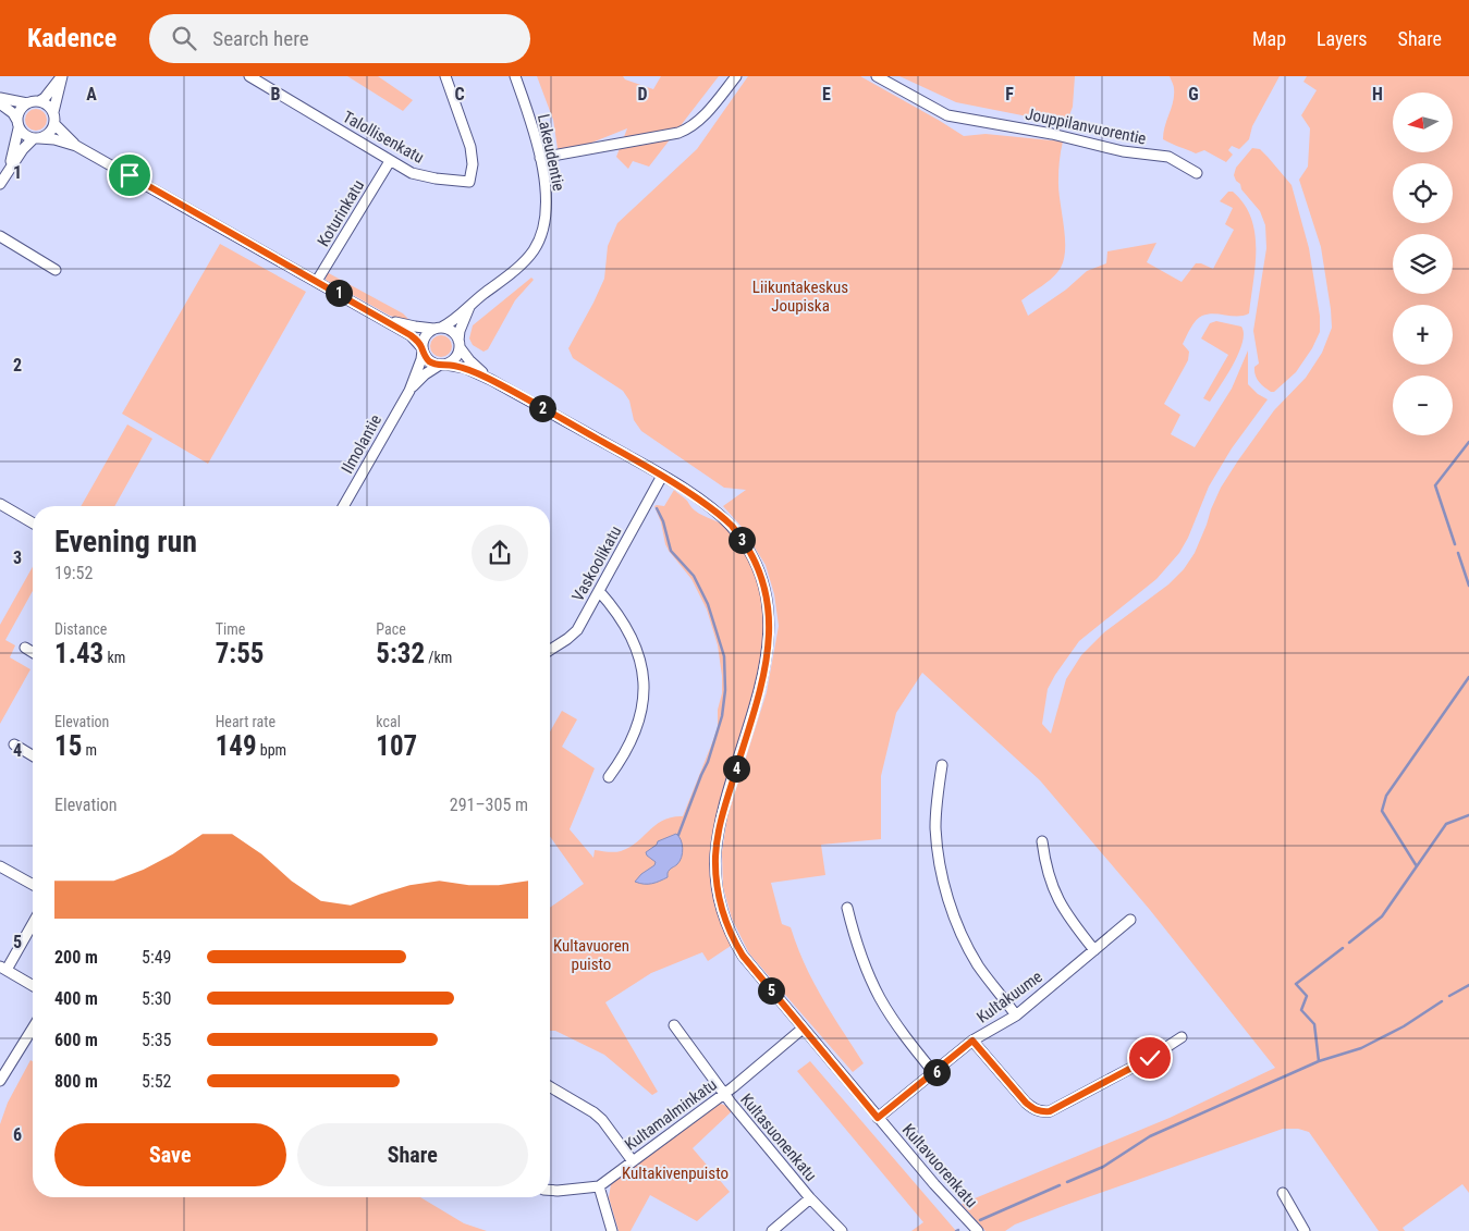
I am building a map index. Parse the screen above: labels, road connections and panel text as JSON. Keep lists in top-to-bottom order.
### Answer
{
  "streets": {
    "street": [
      "Jouppilanvuorentie",
      "Talollisenkatu",
      "Lakeudentie",
      "Koturinkatu",
      "Ilmolantie",
      "Vaskoolikatu",
      "Kultakuume",
      "Kultamalminkatu",
      "Kultasuonenkatu",
      "Kultavuorenkatu"
    ]
  },
  "crossings": [
    ["Talollisenkatu", "Koturinkatu"],
    ["Lakeudentie", "Ilmolantie"],
    ["Lakeudentie", "Kultavuorenkatu"],
    ["Ilmolantie", "Kultavuorenkatu"],
    ["Vaskoolikatu", "Kultavuorenkatu"],
    ["Kultakuume", "Kultavuorenkatu"],
    ["Kultamalminkatu", "Kultasuonenkatu"],
    ["Kultamalminkatu", "Kultavuorenkatu"]
  ],
  "parks": ["Liikuntakeskus Joupiska", "Kultavuoren puisto", "Kultakivenpuisto"],
  "north": "left",
  "page": {
    "header": "Kadence",
    "search": "Search here",
    "nav": ["Map", "Layers", "Share"],
    "map_buttons": ["+", "−"],
    "pins": [
      "1",
      "2",
      "3",
      "4",
      "5",
      "6"
    ],
    "heading": ["Evening run", "19:52"],
    "stats": [
      ["Distance", "1.43 km"],
      ["Time", "7:55"],
      ["Pace", "5:32 /km"],
      ["Elevation", "15 m"],
      ["Heart rate", "149 bpm"],
      ["kcal", "107"]
    ],
    "chart": ["Elevation", "291–305 m"],
    "list": [
      {
        "name": "200 m",
        "note": "5:49"
      },
      {
        "name": "400 m",
        "note": "5:30"
      },
      {
        "name": "600 m",
        "note": "5:35"
      },
      {
        "name": "800 m",
        "note": "5:52"
      }
    ],
    "buttons": ["Save", "Share"]
  },
  "grid": {
    "columns": [
      "A",
      "B",
      "C",
      "D",
      "E",
      "F",
      "G",
      "H"
    ],
    "rows": [
      "1",
      "2",
      "3",
      "4",
      "5",
      "6"
    ]
  }
}
